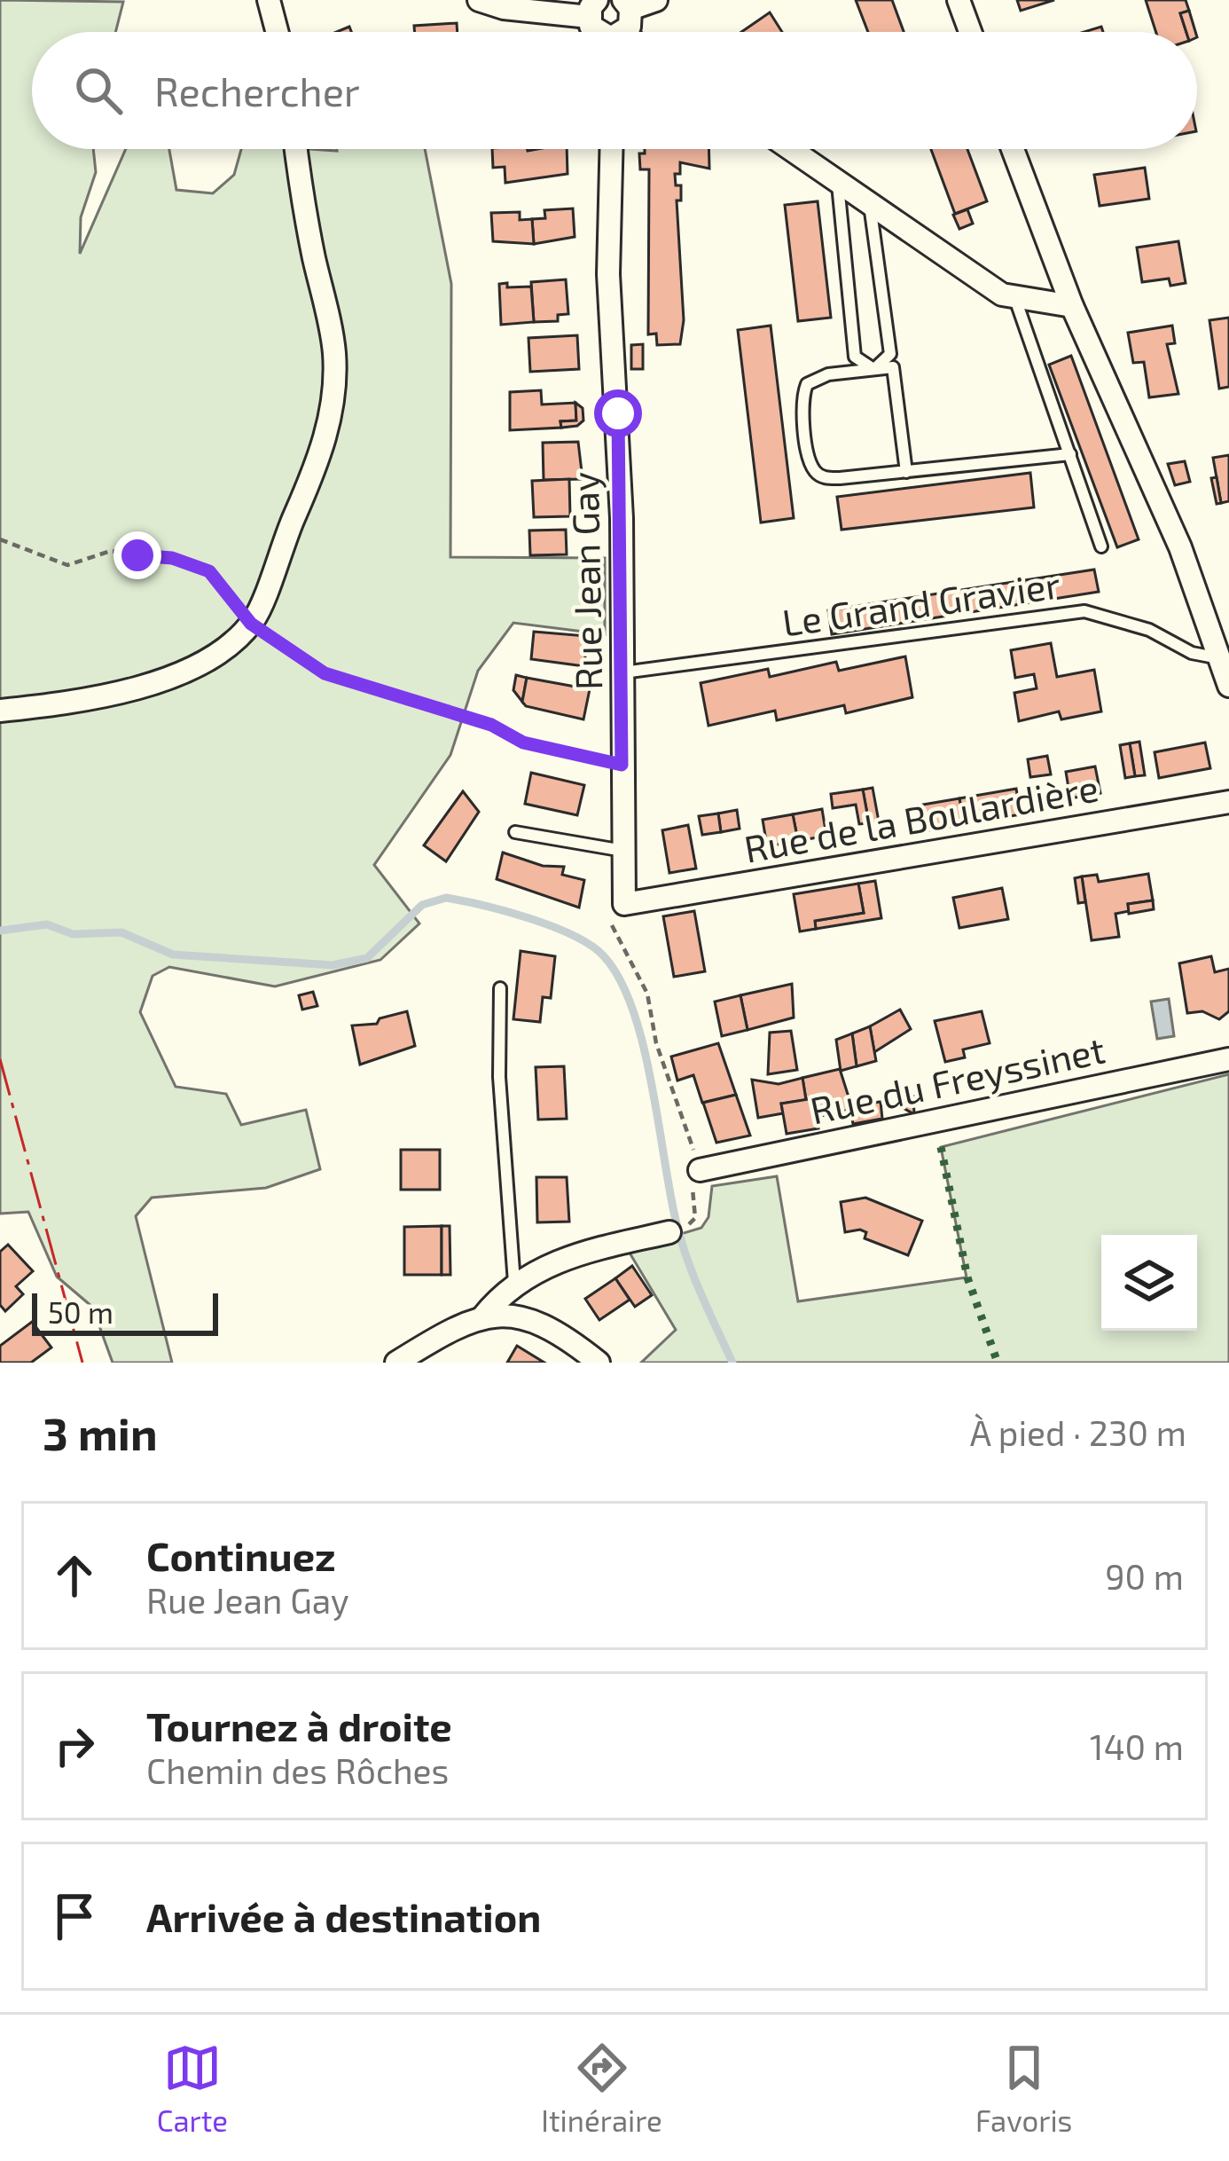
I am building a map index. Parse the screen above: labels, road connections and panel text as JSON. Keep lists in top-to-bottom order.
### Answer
{
  "streets": {
    "street": ["Rue Jean Gay", "Rue de la Boulardière", "Rue du Freyssinet"],
    "lane": ["Le Grand Gravier"]
  },
  "crossings": [
    ["Rue Jean Gay", "Le Grand Gravier"],
    ["Rue Jean Gay", "Rue de la Boulardière"]
  ],
  "scale_bar": "50 m",
  "page": {
    "search": "Rechercher",
    "scale": "50 m",
    "heading": ["3 min", "À pied · 230 m"],
    "list": [
      ["Continuez", "Rue Jean Gay", "90 m"],
      ["Tournez à droite", "Chemin des Rôches", "140 m"],
      "Arrivée à destination"
    ],
    "nav": ["Carte", "Itinéraire", "Favoris"]
  }
}
